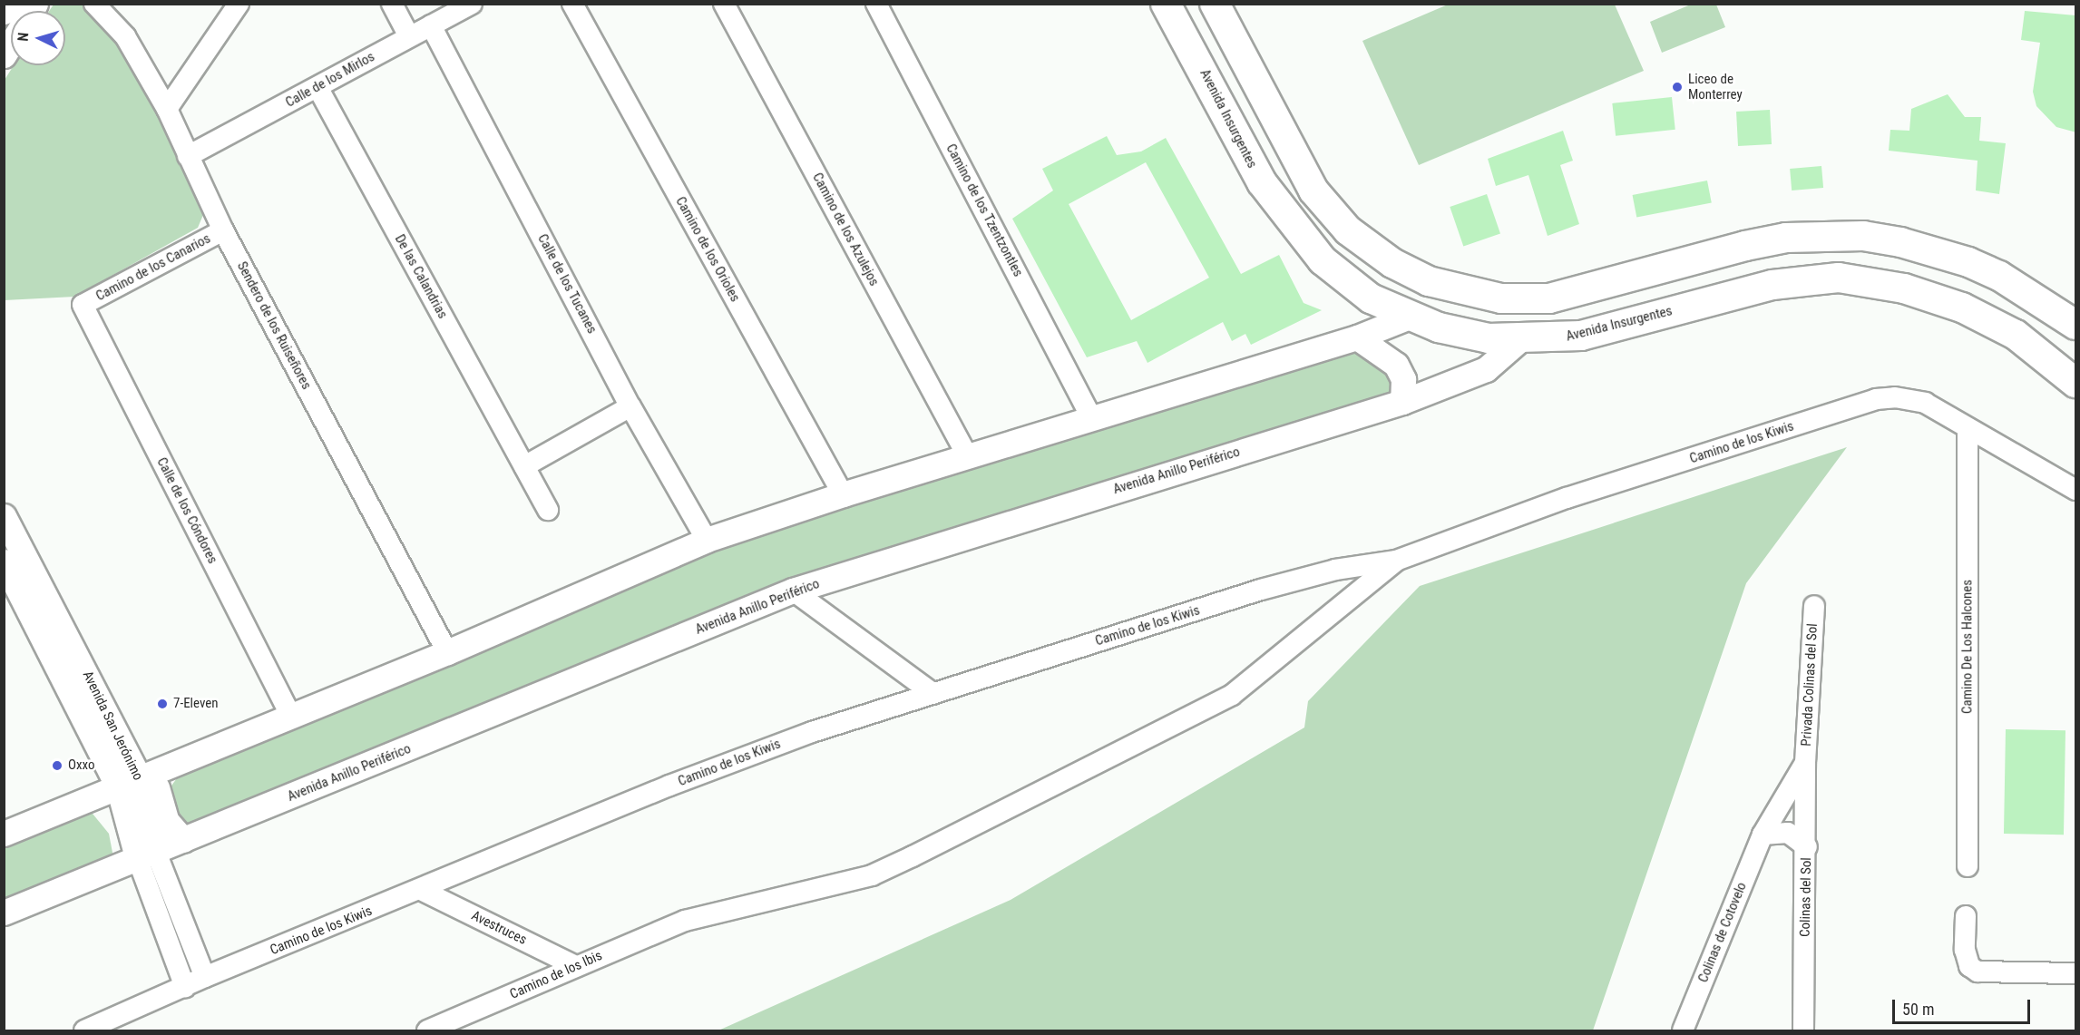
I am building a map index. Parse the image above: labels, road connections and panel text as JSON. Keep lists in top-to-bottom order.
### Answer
{
  "streets": {
    "main road": ["Avenida Insurgentes"],
    "street": [
      "Calle de los Mirlos",
      "Camino de los Tzentzontles",
      "Camino de los Azulejos",
      "Camino de los Orioles",
      "Camino de los Canarios",
      "De las Calandrias",
      "Calle de los Tucanes",
      "Sendero de los Ruiseñores",
      "Camino de los Kiwis",
      "Avenida Anillo Periférico",
      "Calle de los Cóndores",
      "Camino De Los Halcones",
      "Privada Colinas del Sol",
      "Avenida San Jerónimo",
      "Colinas del Sol",
      "Avestruces",
      "Colinas de Cotovelo",
      "Camino de los Ibis"
    ]
  },
  "crossings": [
    ["Calle de los Mirlos", "De las Calandrias"],
    ["Calle de los Mirlos", "Calle de los Tucanes"],
    ["Calle de los Mirlos", "Sendero de los Ruiseñores"],
    ["Avenida Insurgentes", "Avenida Anillo Periférico"],
    ["Camino de los Canarios", "Sendero de los Ruiseñores"],
    ["Camino de los Canarios", "Calle de los Cóndores"],
    ["Camino de los Kiwis", "Camino De Los Halcones"],
    ["Camino de los Kiwis", "Avenida San Jerónimo"],
    ["Camino de los Kiwis", "Avestruces"],
    ["Camino de los Kiwis", "Camino de los Ibis"],
    ["Avenida Anillo Periférico", "Avenida San Jerónimo"],
    ["Privada Colinas del Sol", "Colinas del Sol"],
    ["Privada Colinas del Sol", "Colinas de Cotovelo"],
    ["Colinas del Sol", "Colinas de Cotovelo"],
    ["Avestruces", "Camino de los Ibis"]
  ],
  "places": ["Liceo de Monterrey", "7-Eleven", "Oxxo"],
  "scale_bar": "50 m",
  "north": "left"
}
